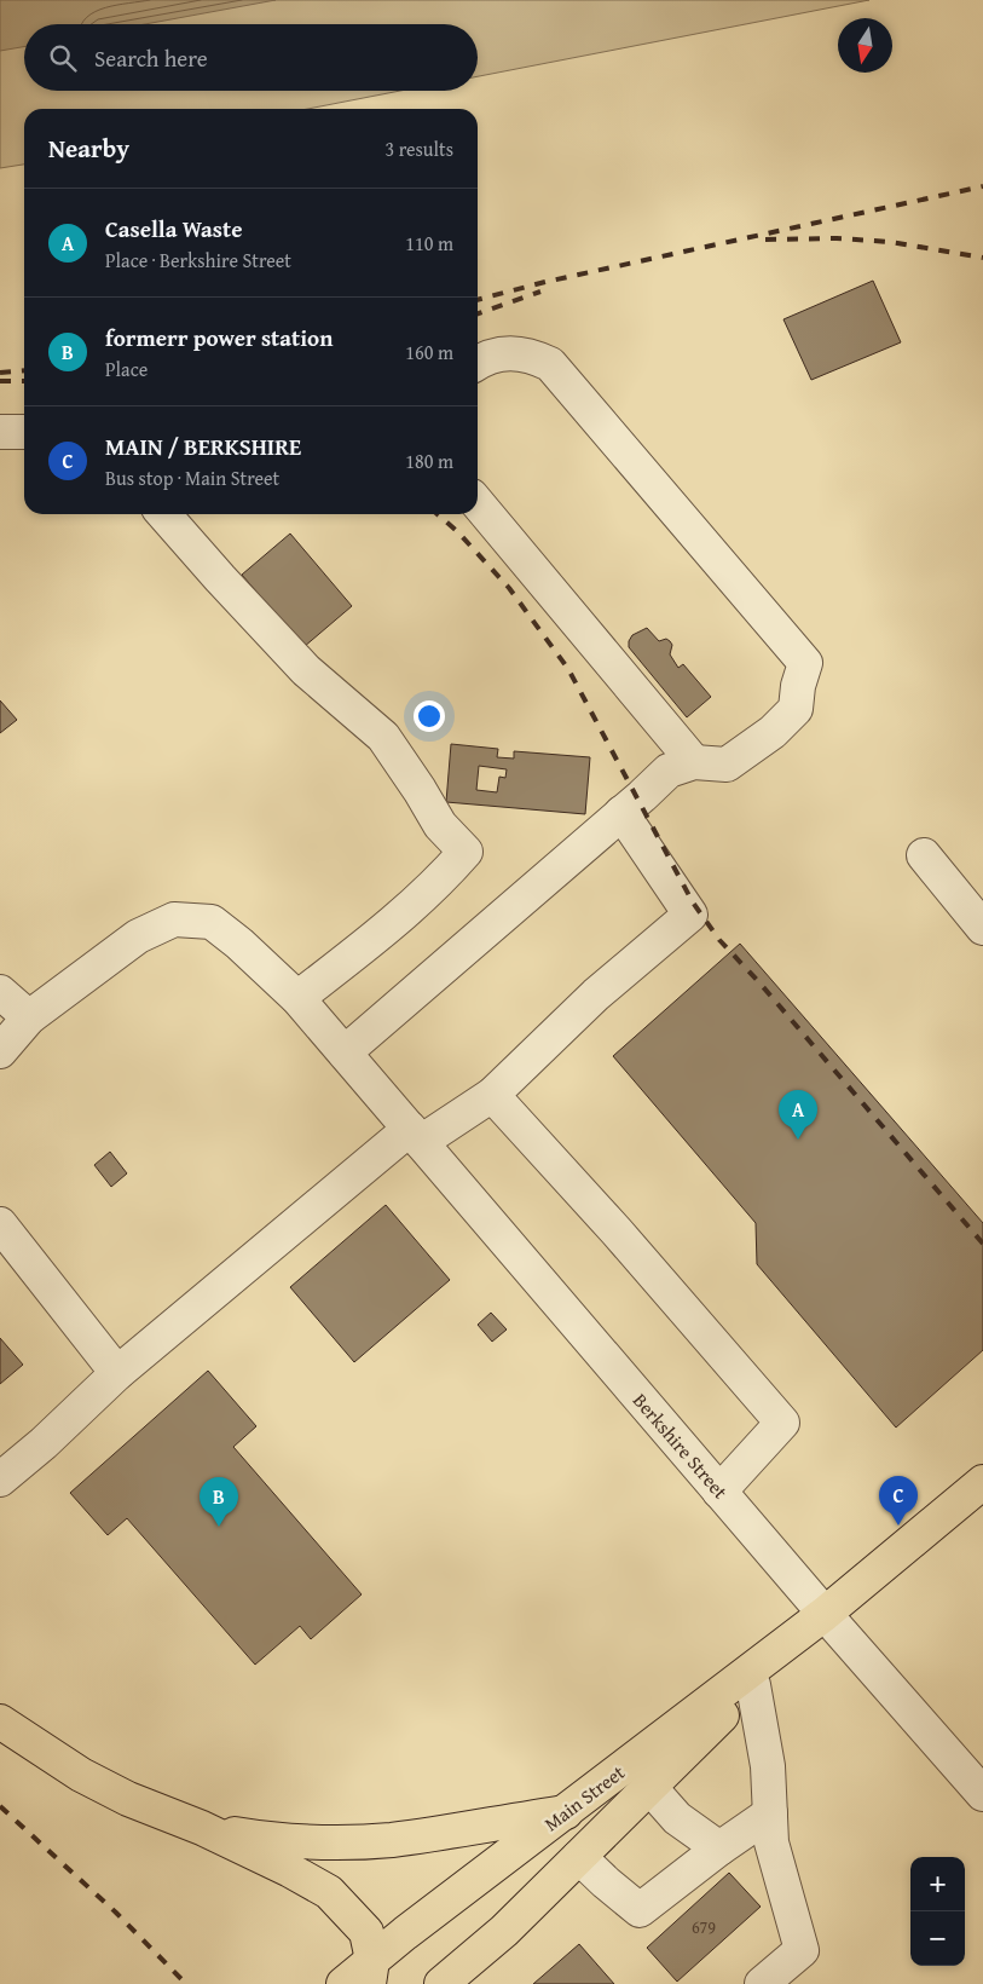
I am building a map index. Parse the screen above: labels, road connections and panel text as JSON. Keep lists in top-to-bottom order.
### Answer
{
  "streets": {
    "main road": ["Main Street"],
    "street": ["Berkshire Street"]
  },
  "crossings": [
    ["Berkshire Street", "Main Street"]
  ],
  "house_numbers": ["679"],
  "north": "bottom",
  "page": {
    "search": "Search here",
    "heading": ["Nearby", "3 results"],
    "list": [
      {
        "mark": "A",
        "name": "Casella Waste",
        "note": "Place · Berkshire Street",
        "value": "110 m"
      },
      {
        "mark": "B",
        "name": "formerr power station",
        "note": "Place",
        "value": "160 m"
      },
      {
        "mark": "C",
        "name": "MAIN / BERKSHIRE",
        "note": "Bus stop · Main Street",
        "value": "180 m"
      }
    ],
    "pins": ["A", "C", "B"],
    "map_buttons": ["+", "−"]
  }
}
